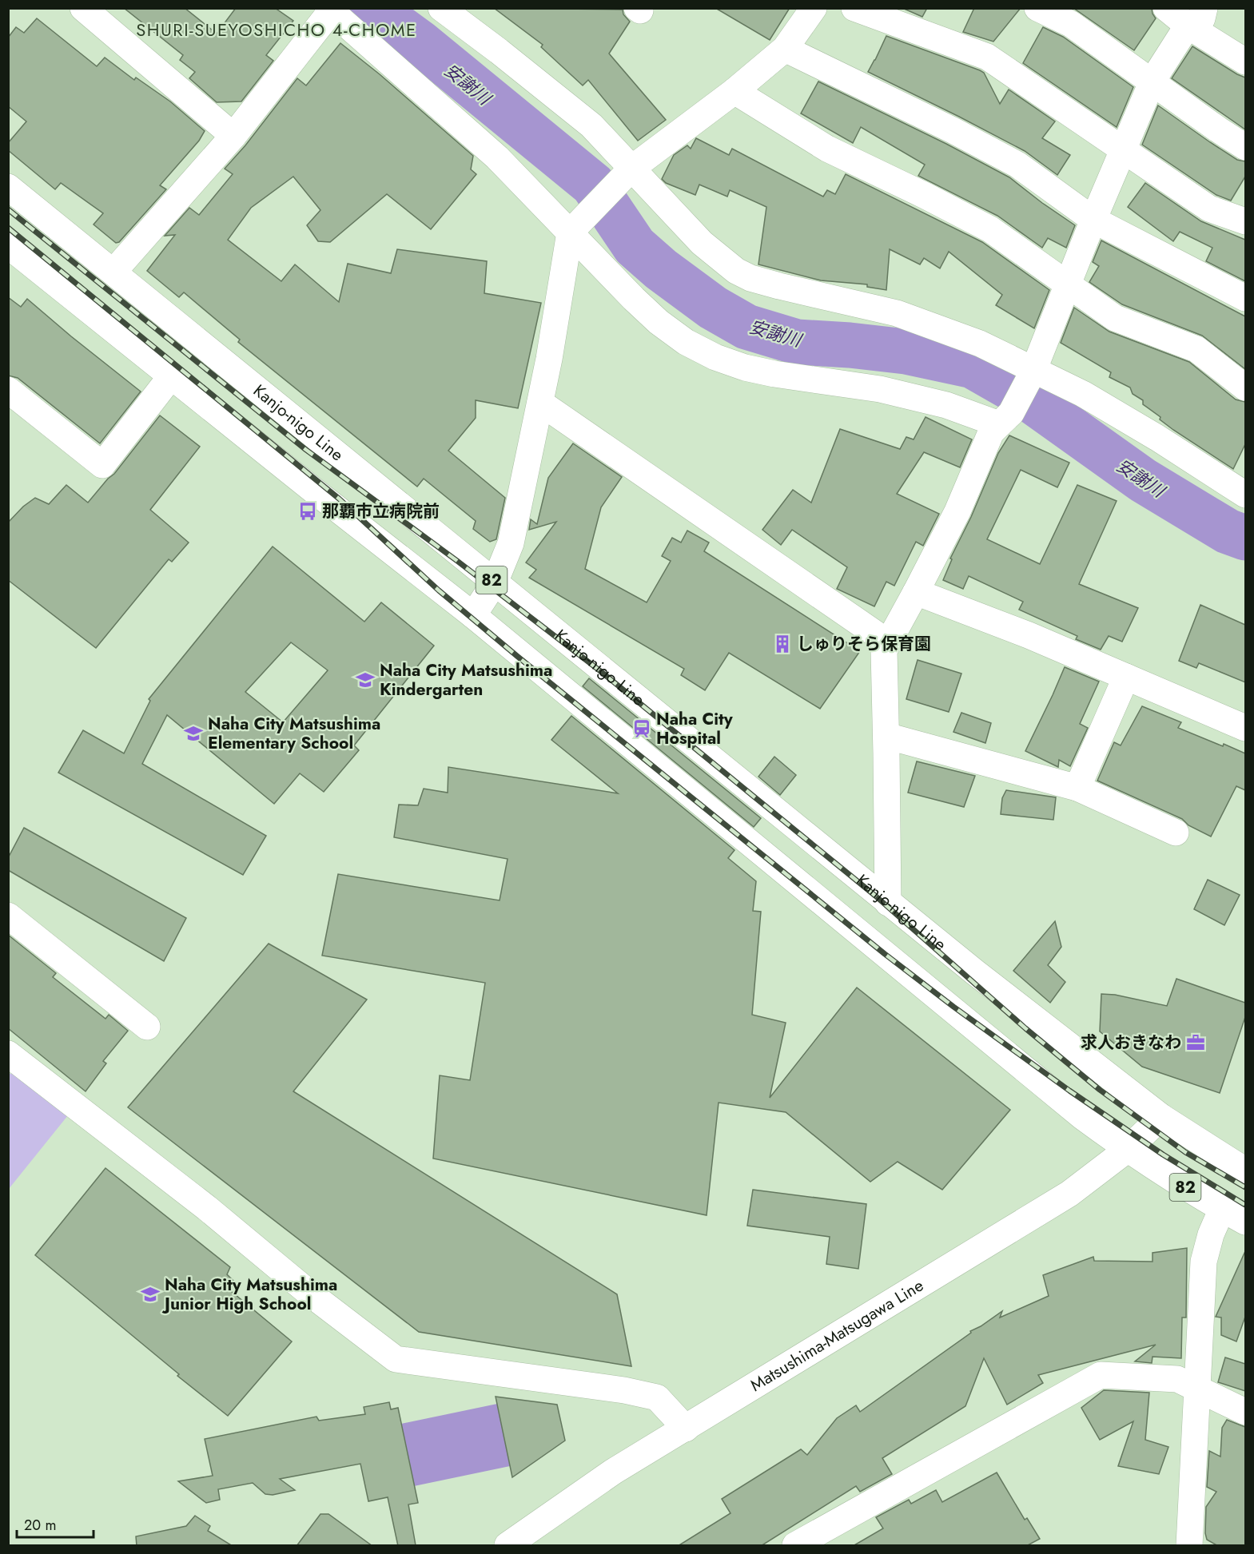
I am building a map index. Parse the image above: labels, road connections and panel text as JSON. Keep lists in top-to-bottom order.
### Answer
{
  "streets": {
    "street": ["Kanjo-nigo Line", "82", "Matsushima-Matsugawa Line"]
  },
  "crossings": [
    ["Kanjo-nigo Line", "Matsushima-Matsugawa Line"],
    ["82", "Matsushima-Matsugawa Line"]
  ],
  "districts": ["SHURI-SUEYOSHICHO 4-CHOME"],
  "water": ["安謝川"],
  "places": {
    "bus stop": ["那覇市立病院前"],
    "building": ["しゅりそら保育園"],
    "school or university": ["Naha City Matsushima Kindergarten", "Naha City Matsushima Elementary School", "Naha City Matsushima Junior High School"],
    "station": ["Naha City Hospital"],
    "office": ["求人おきなわ"]
  },
  "scale_bar": "20 m"
}
